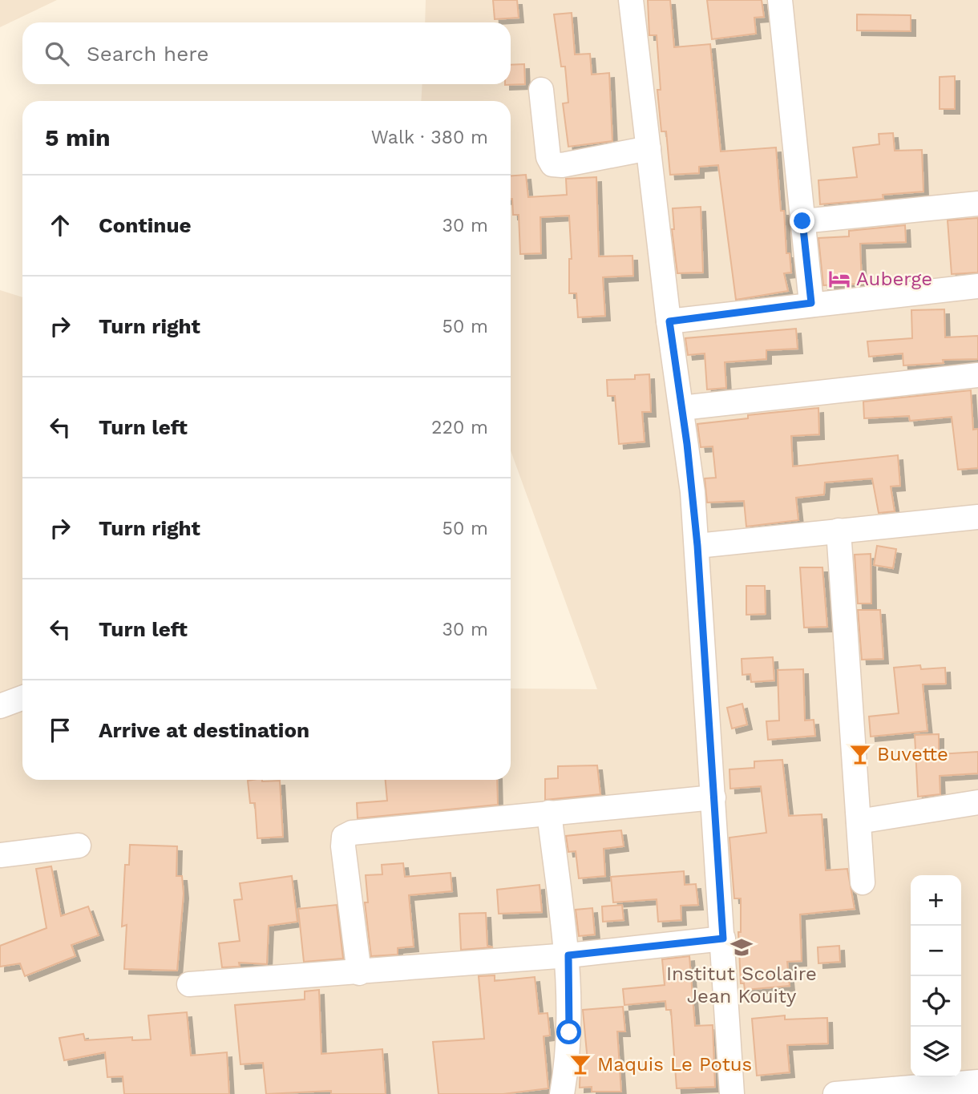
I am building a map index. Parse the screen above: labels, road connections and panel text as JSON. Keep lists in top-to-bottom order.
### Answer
{
  "places": {
    "hotel": ["Auberge"],
    "bar": ["Buvette", "Maquis Le Potus"],
    "school or university": ["Institut Scolaire Jean Kouity"]
  },
  "page": {
    "search": "Search here",
    "heading": ["5 min", "Walk · 380 m"],
    "list": [
      ["Continue", "30 m"],
      ["Turn right", "50 m"],
      ["Turn left", "220 m"],
      ["Turn right", "50 m"],
      ["Turn left", "30 m"],
      "Arrive at destination"
    ],
    "map_buttons": ["+", "−"]
  }
}
